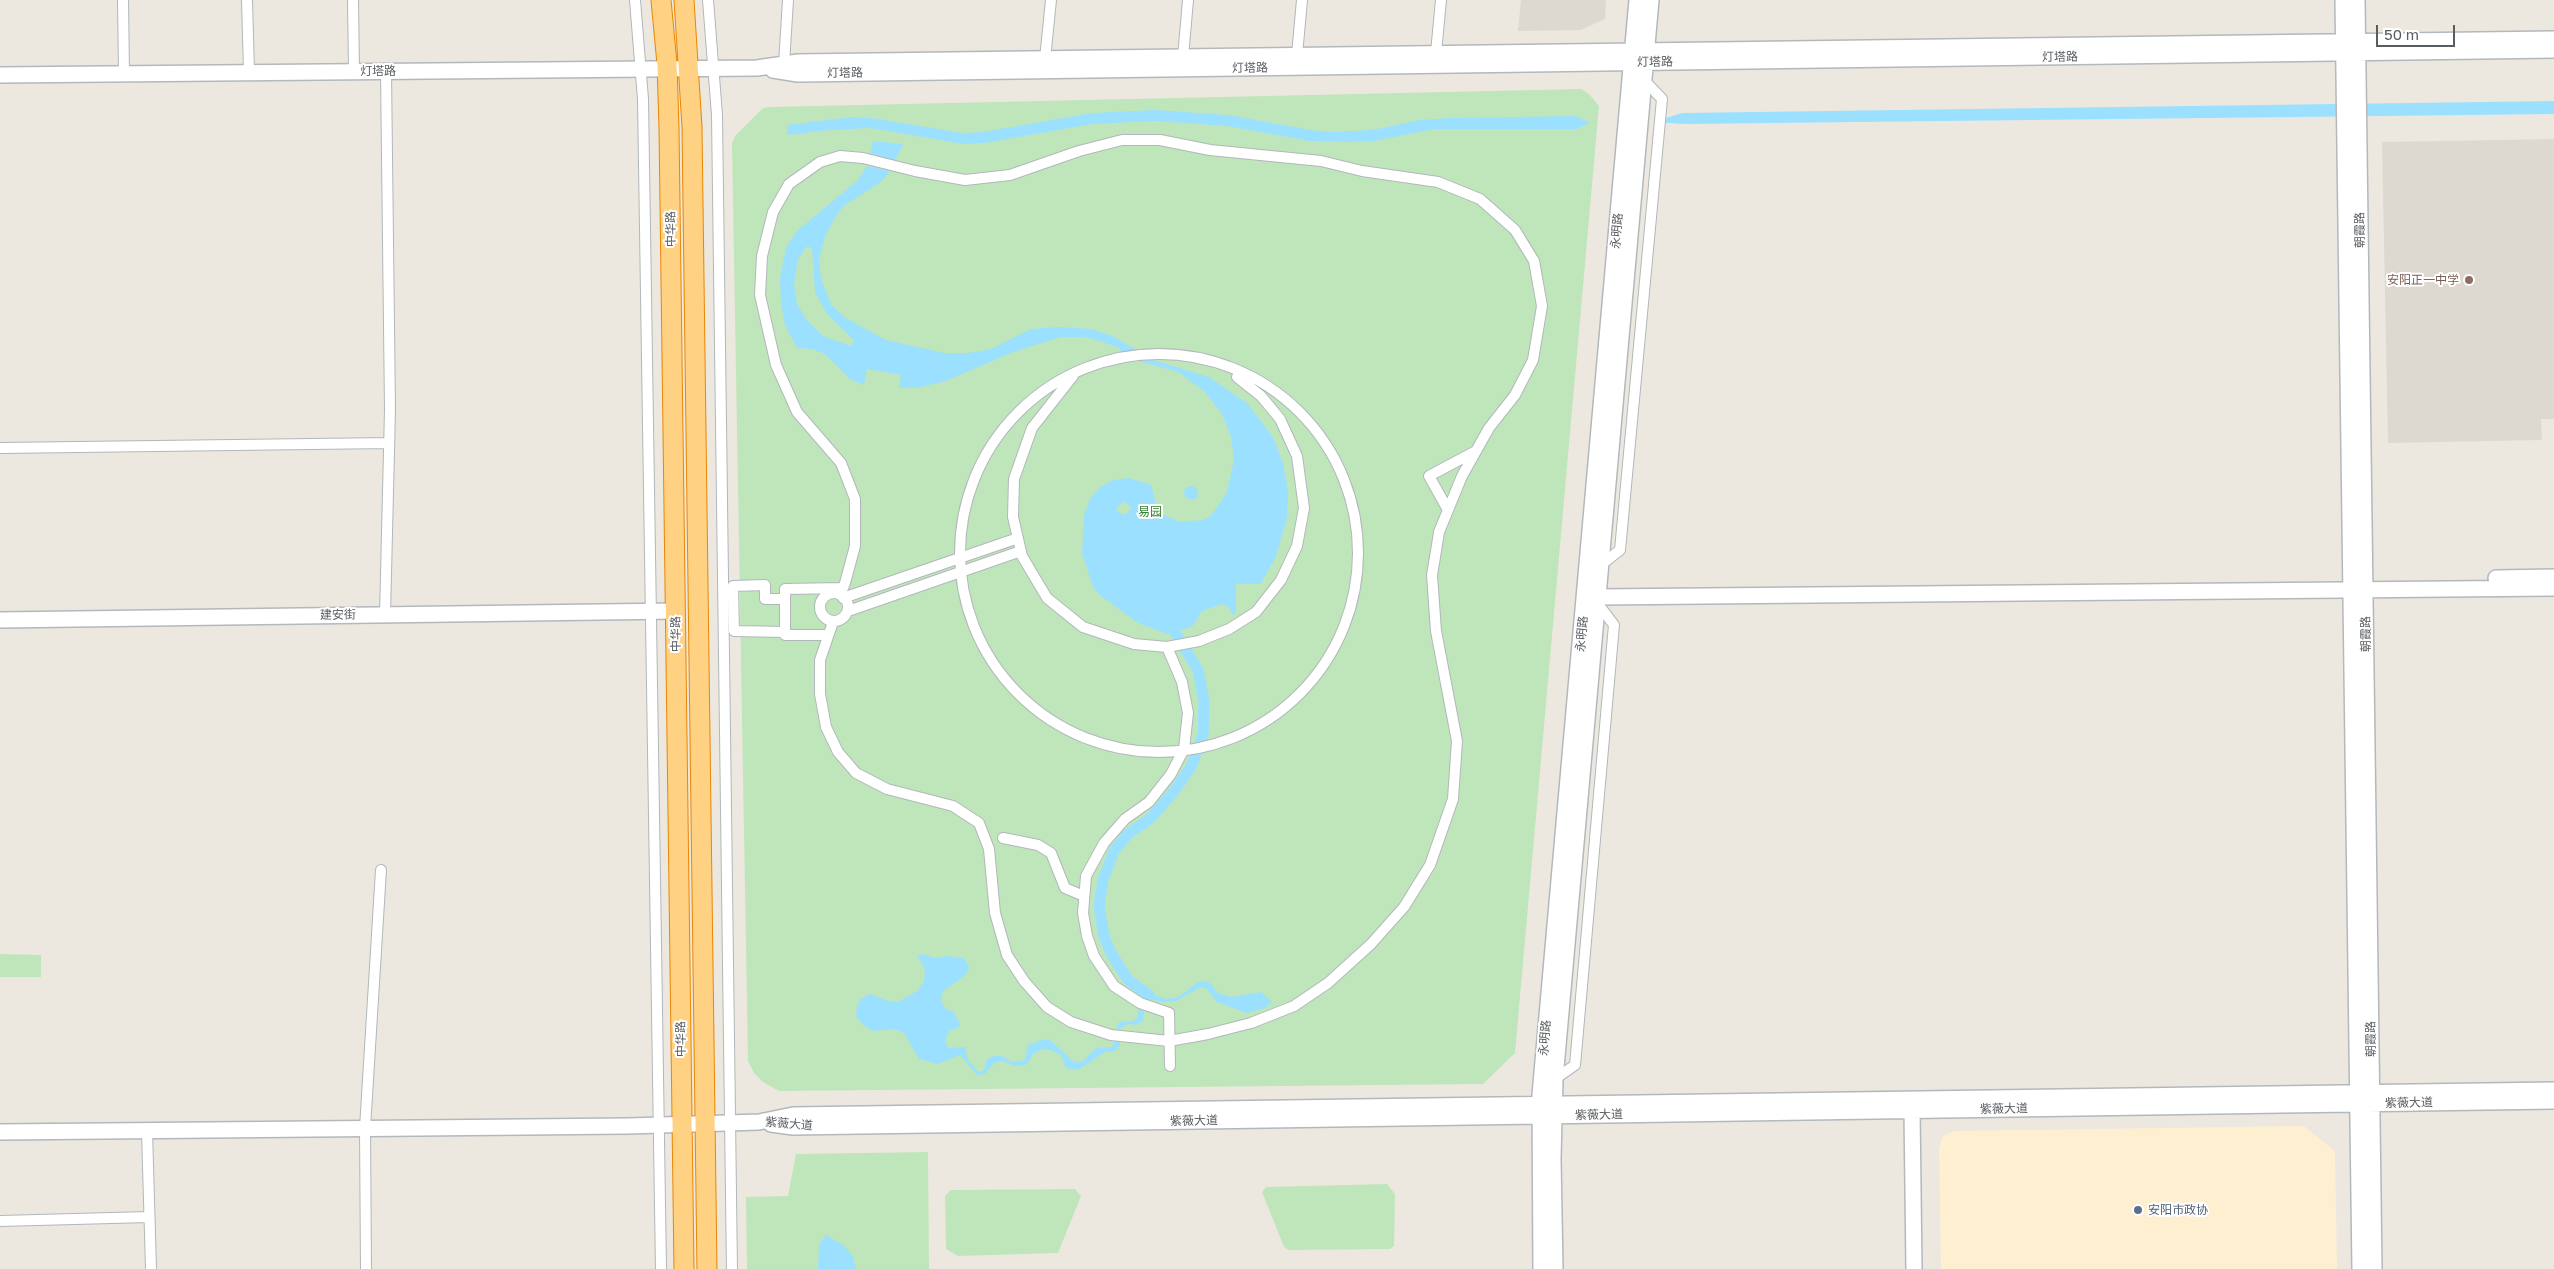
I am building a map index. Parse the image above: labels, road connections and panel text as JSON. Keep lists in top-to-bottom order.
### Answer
{
  "streets": {
    "highway": ["中华路"],
    "street": [
      "灯塔路",
      "朝霞路",
      "永明路",
      "建安街",
      "紫薇大道"
    ]
  },
  "crossings": [
    ["灯塔路", "中华路"],
    ["灯塔路", "朝霞路"],
    ["灯塔路", "永明路"],
    ["中华路", "建安街"],
    ["中华路", "紫薇大道"],
    ["朝霞路", "紫薇大道"],
    ["永明路", "紫薇大道"]
  ],
  "parks": ["易园"],
  "places": ["安阳正一中学", "安阳市政协"],
  "scale_bar": "50 m"
}
